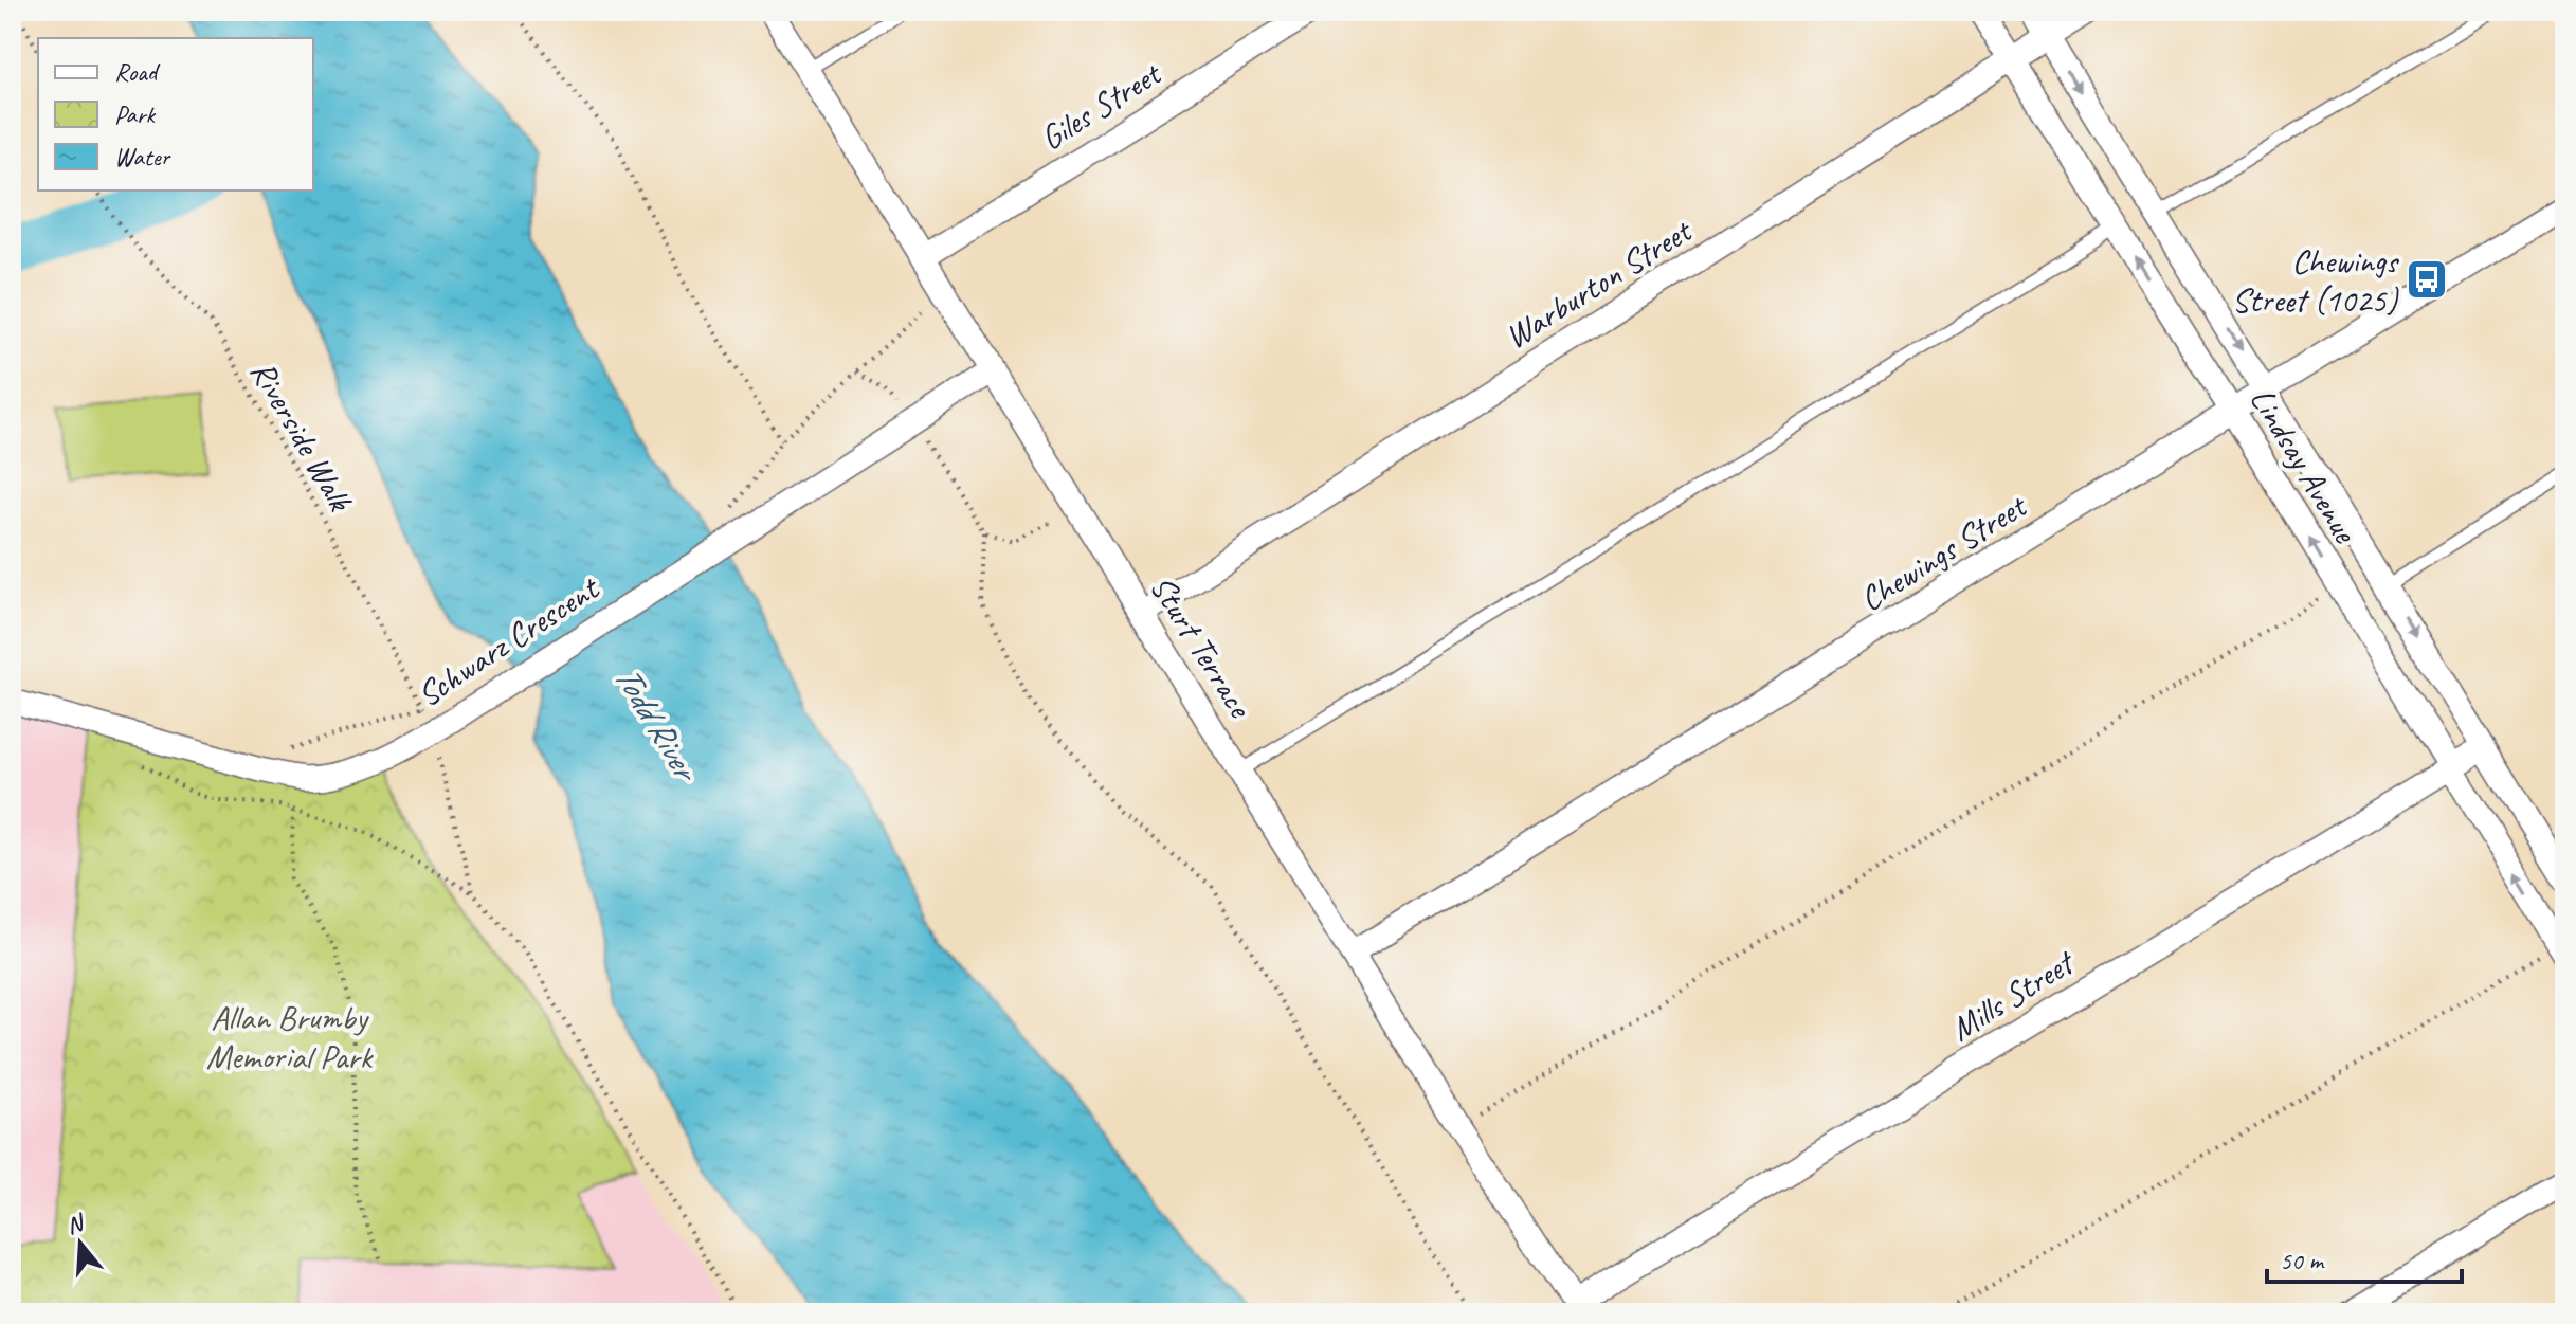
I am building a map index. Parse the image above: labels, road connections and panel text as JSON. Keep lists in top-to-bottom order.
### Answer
{
  "streets": {
    "street": [
      "Giles Street",
      "Warburton Street",
      "Lindsay Avenue",
      "Chewings Street",
      "Schwarz Crescent",
      "Sturt Terrace",
      "Mills Street"
    ],
    "path": ["Riverside Walk"]
  },
  "crossings": [
    ["Giles Street", "Sturt Terrace"],
    ["Warburton Street", "Lindsay Avenue"],
    ["Warburton Street", "Sturt Terrace"],
    ["Riverside Walk", "Schwarz Crescent"],
    ["Lindsay Avenue", "Chewings Street"],
    ["Lindsay Avenue", "Mills Street"],
    ["Chewings Street", "Sturt Terrace"],
    ["Schwarz Crescent", "Sturt Terrace"],
    ["Sturt Terrace", "Mills Street"]
  ],
  "water": ["Todd River"],
  "parks": ["Allan Brumby Memorial Park"],
  "places": {
    "bus stop": ["Chewings Street (1025)"]
  },
  "legend": ["Road", "Park", "Water"],
  "scale_bar": "50 m",
  "north": "top"
}
